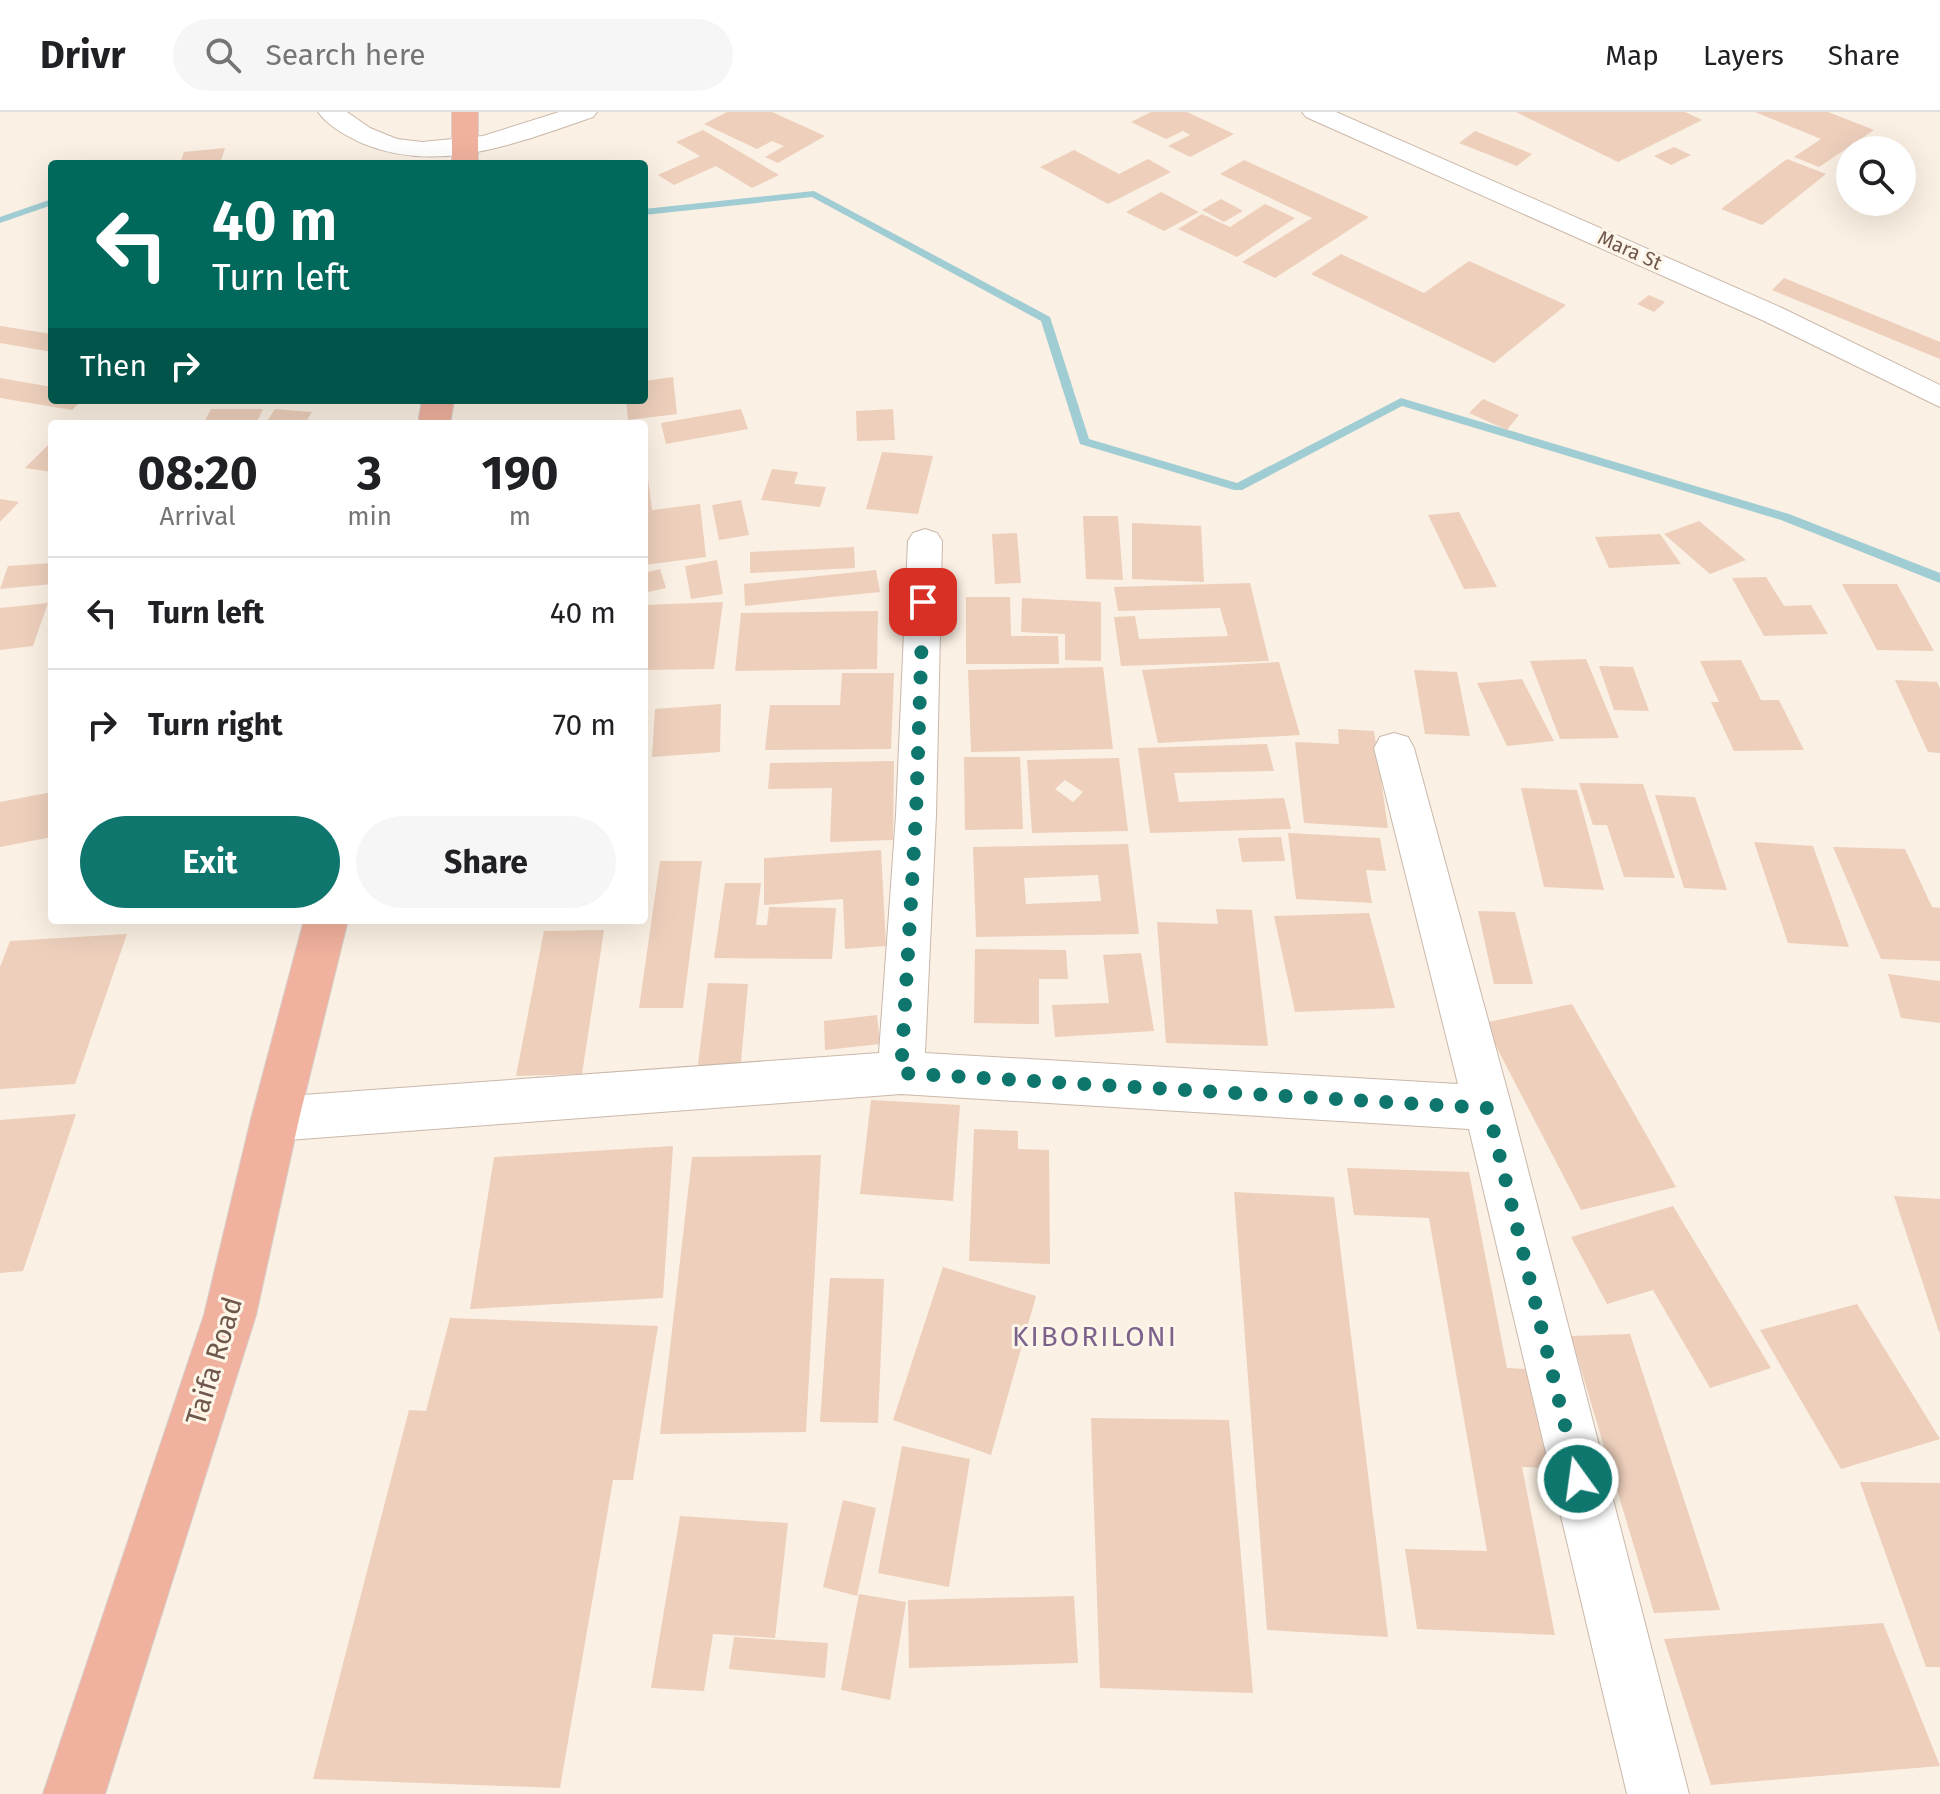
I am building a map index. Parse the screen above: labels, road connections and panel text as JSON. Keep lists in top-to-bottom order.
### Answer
{
  "streets": {
    "highway": ["Taifa Road"],
    "street": ["Mara St"]
  },
  "districts": ["KIBORILONI"],
  "page": {
    "header": "Drivr",
    "search": "Search here",
    "nav": ["Map", "Layers", "Share"],
    "turn": ["40 m", "Turn left"],
    "then": "Then",
    "eta": [
      "08:20",
      "Arrival",
      "3",
      "min",
      "190",
      "m"
    ],
    "list": [
      {
        "name": "Turn left",
        "value": "40 m"
      },
      {
        "name": "Turn right",
        "value": "70 m"
      }
    ],
    "buttons": ["Exit", "Share"]
  }
}
